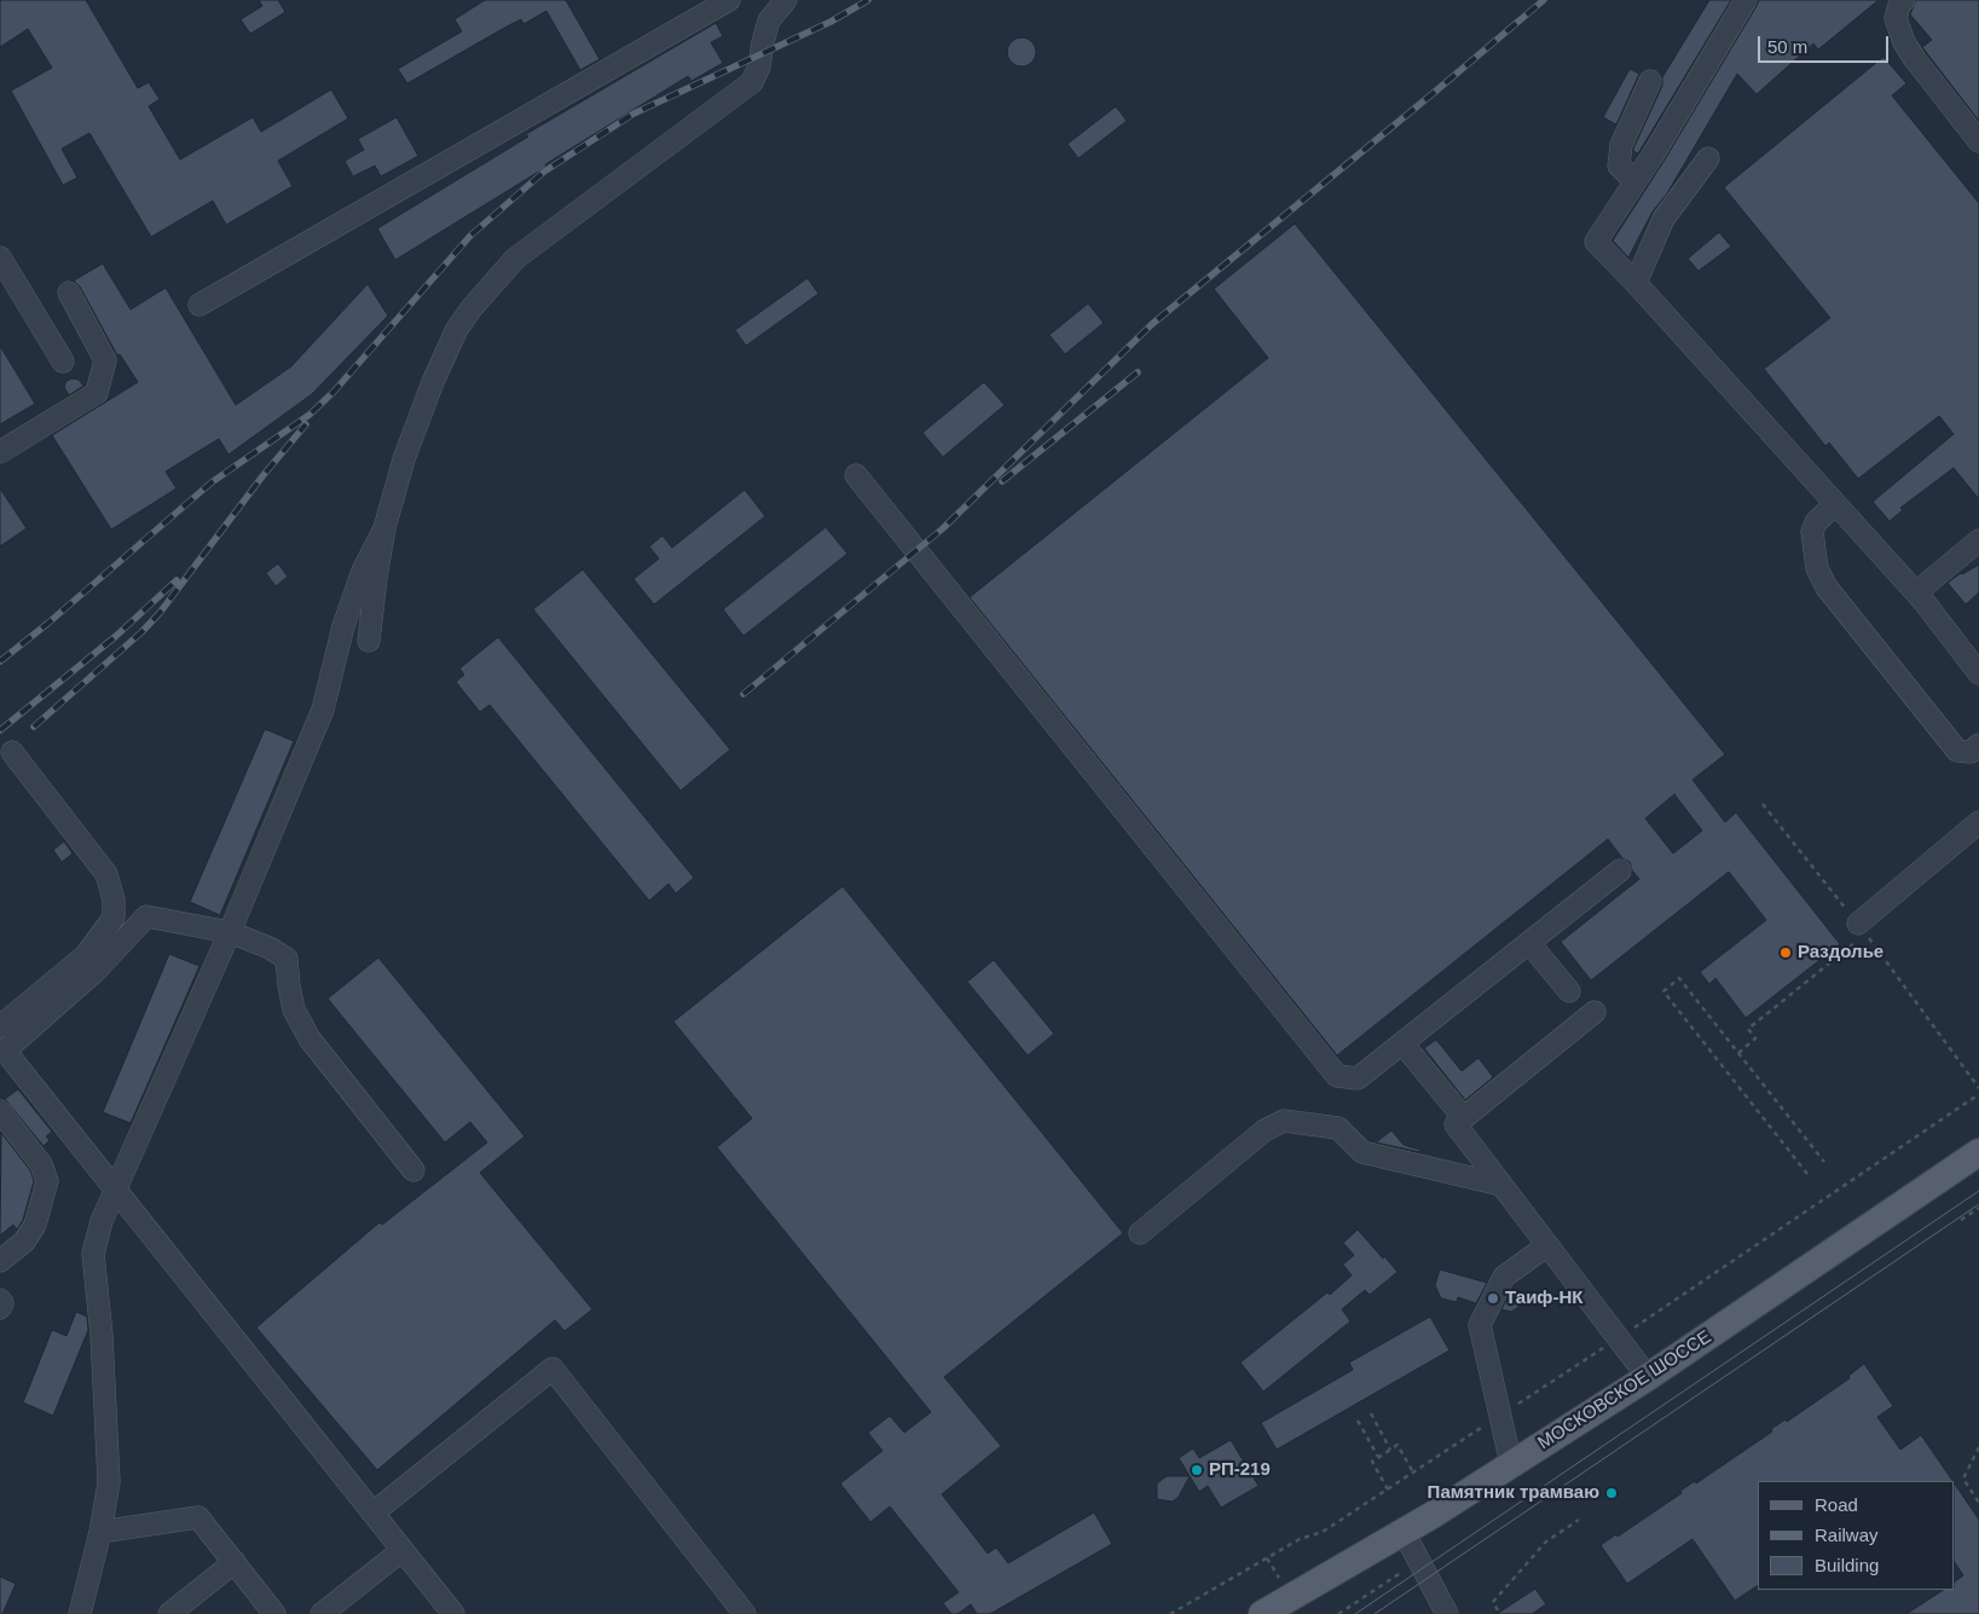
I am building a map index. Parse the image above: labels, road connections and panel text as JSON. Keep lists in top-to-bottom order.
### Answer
{
  "streets": {
    "main road": ["МОСКОВСКОЕ ШОССЕ"]
  },
  "places": [
    "Раздолье",
    "Таиф-НК",
    "РП-219",
    "Памятник трамваю"
  ],
  "legend": ["Road", "Railway", "Building"],
  "scale_bar": "50 m"
}
